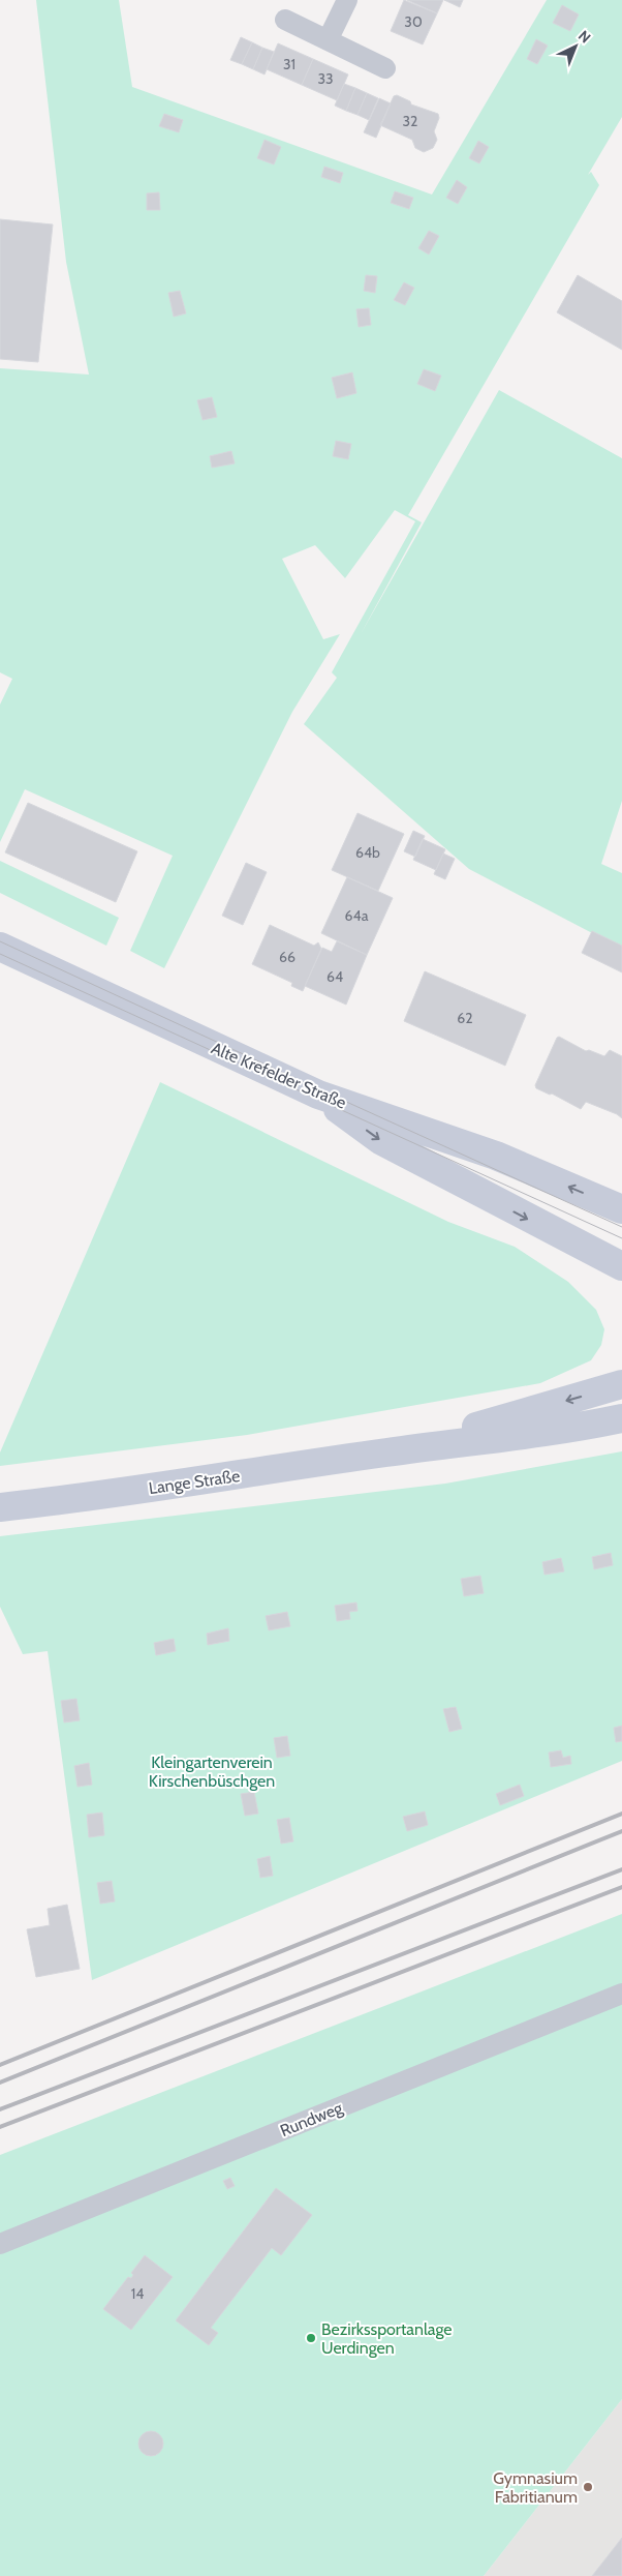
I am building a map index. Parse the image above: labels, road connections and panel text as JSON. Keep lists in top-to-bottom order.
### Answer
{
  "streets": {
    "street": ["Alte Krefelder Straße", "Lange Straße", "Rundweg"]
  },
  "parks": ["Kleingartenverein Kirschenbüschgen"],
  "places": ["Bezirkssportanlage Uerdingen", "Gymnasium Fabritianum"],
  "house_numbers": [
    "30",
    "31",
    "33",
    "32",
    "64b",
    "64a",
    "66",
    "64",
    "62",
    "14"
  ],
  "north": "top right"
}
